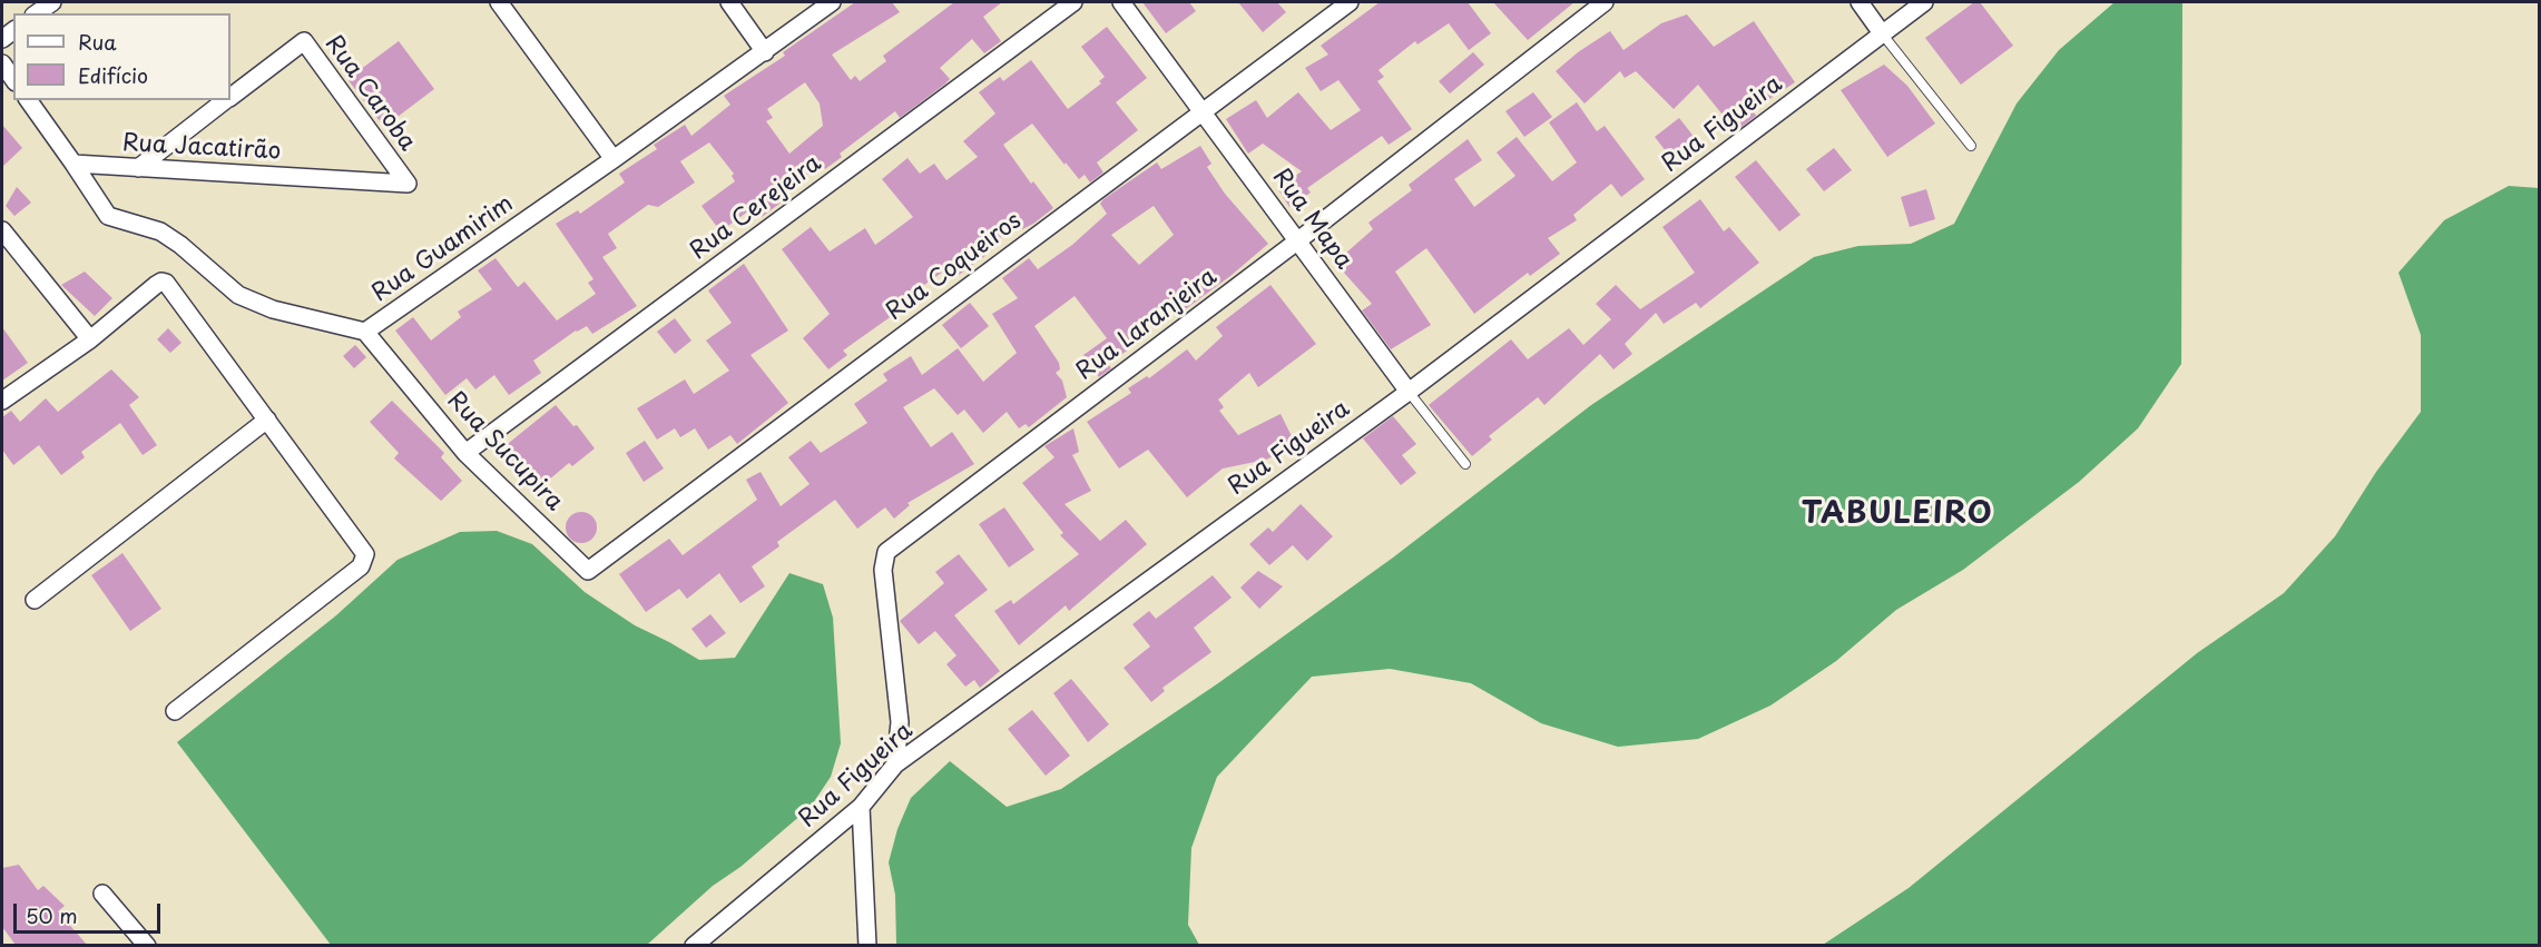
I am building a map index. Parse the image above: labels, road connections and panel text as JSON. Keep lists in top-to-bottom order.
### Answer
{
  "streets": {
    "street": [
      "Rua Caroba",
      "Rua Figueira",
      "Rua Jacatirão",
      "Rua Cerejeira",
      "Rua Mapa",
      "Rua Guamirim",
      "Rua Coqueiros",
      "Rua Laranjeira",
      "Rua Sucupira"
    ]
  },
  "crossings": [
    ["Rua Caroba", "Rua Jacatirão"],
    ["Rua Figueira", "Rua Mapa"],
    ["Rua Figueira", "Rua Laranjeira"],
    ["Rua Jacatirão", "Rua Guamirim"],
    ["Rua Cerejeira", "Rua Sucupira"],
    ["Rua Mapa", "Rua Coqueiros"],
    ["Rua Mapa", "Rua Laranjeira"],
    ["Rua Guamirim", "Rua Sucupira"],
    ["Rua Coqueiros", "Rua Sucupira"]
  ],
  "districts": ["TABULEIRO"],
  "legend": ["Rua", "Edifício"],
  "scale_bar": "50 m"
}
